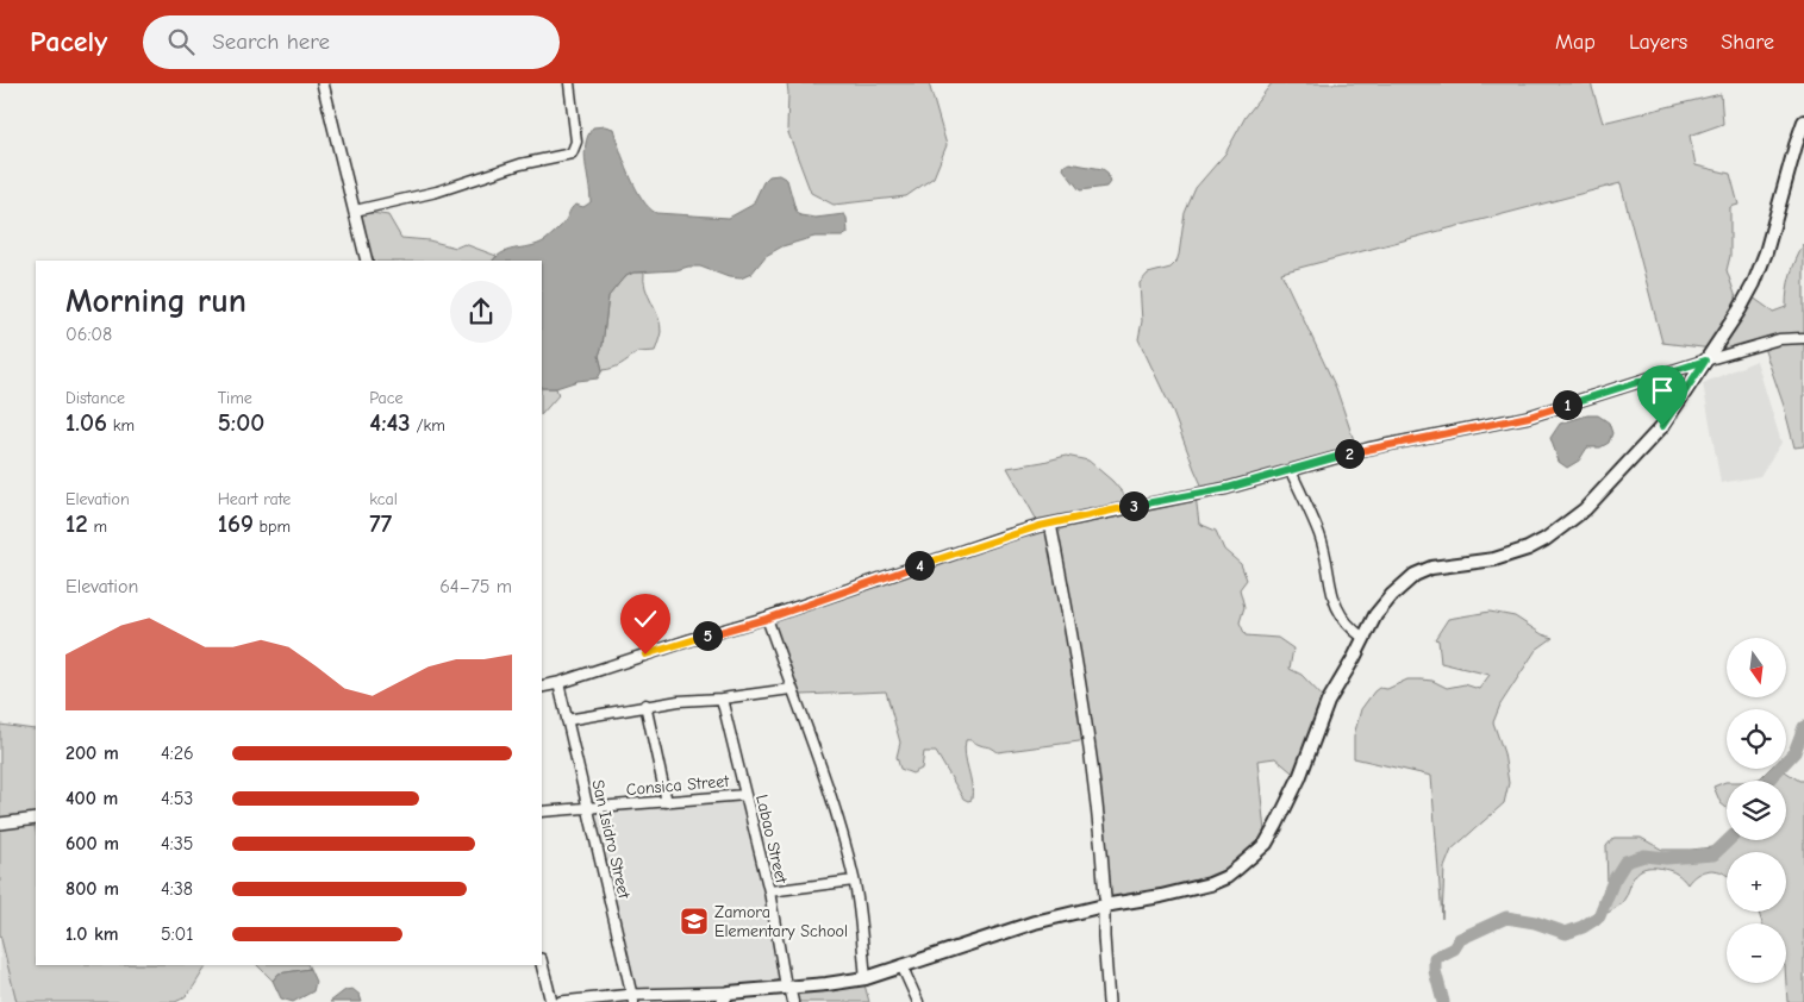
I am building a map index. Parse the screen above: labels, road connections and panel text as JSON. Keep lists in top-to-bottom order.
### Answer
{
  "streets": {
    "street": ["Consica Street", "San Isidro Street", "Labao Street"]
  },
  "crossings": [
    ["Consica Street", "San Isidro Street"],
    ["Consica Street", "Labao Street"]
  ],
  "places": {
    "school or university": ["Zamora Elementary School"]
  },
  "north": "bottom",
  "page": {
    "header": "Pacely",
    "search": "Search here",
    "nav": ["Map", "Layers", "Share"],
    "heading": ["Morning run", "06:08"],
    "stats": [
      ["Distance", "1.06 km"],
      ["Time", "5:00"],
      ["Pace", "4:43 /km"],
      ["Elevation", "12 m"],
      ["Heart rate", "169 bpm"],
      ["kcal", "77"]
    ],
    "pins": [
      "1",
      "2",
      "3",
      "4",
      "5"
    ],
    "chart": ["Elevation", "64–75 m"],
    "map_buttons": ["+", "−"],
    "list": [
      {
        "name": "200 m",
        "note": "4:26"
      },
      {
        "name": "400 m",
        "note": "4:53"
      },
      {
        "name": "600 m",
        "note": "4:35"
      },
      {
        "name": "800 m",
        "note": "4:38"
      },
      {
        "name": "1.0 km",
        "note": "5:01"
      }
    ]
  }
}
